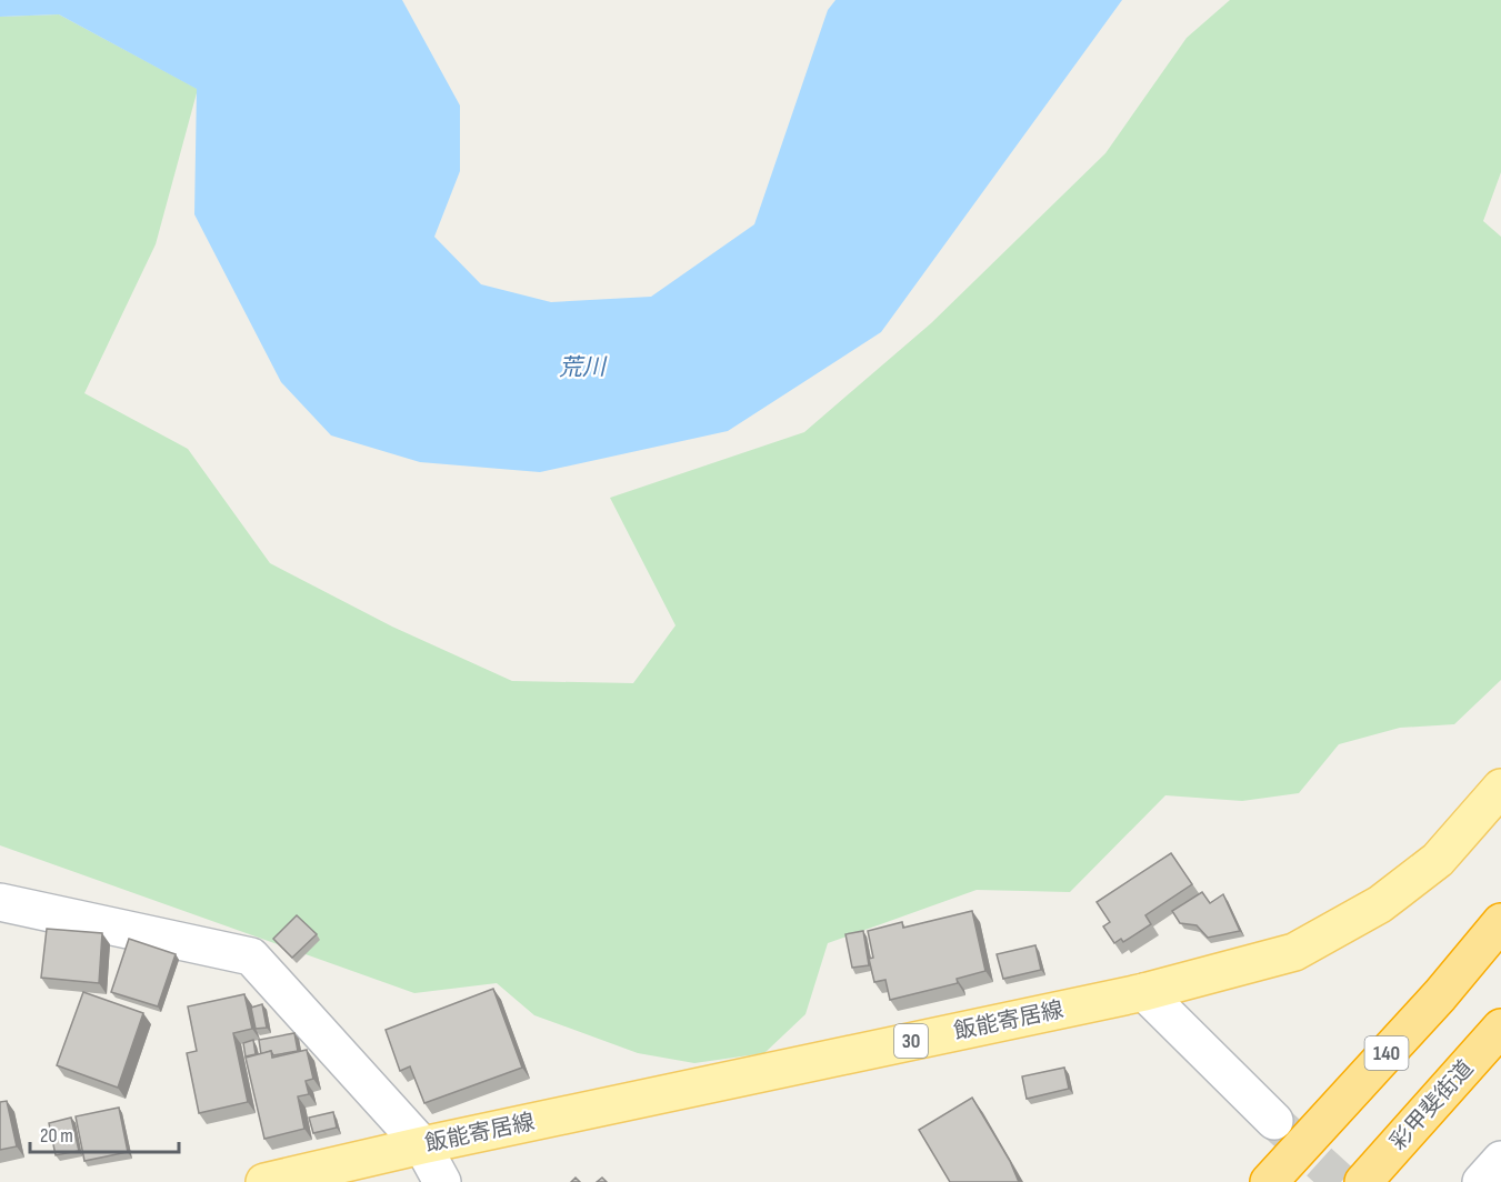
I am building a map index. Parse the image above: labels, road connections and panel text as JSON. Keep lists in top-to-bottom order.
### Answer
{
  "streets": {
    "highway": ["140", "彩甲斐街道"],
    "main road": ["飯能寄居線", "30"]
  },
  "water": ["荒川"],
  "scale_bar": "20 m"
}
